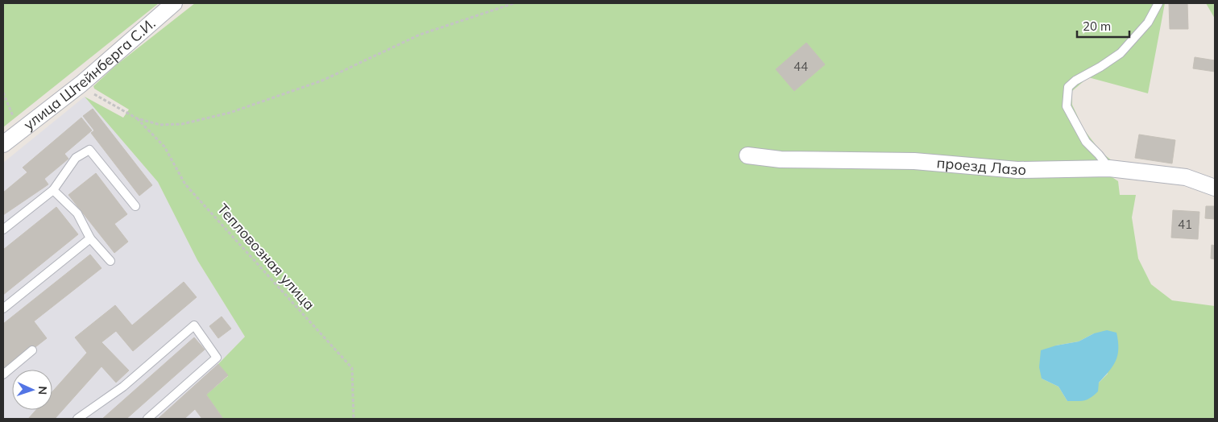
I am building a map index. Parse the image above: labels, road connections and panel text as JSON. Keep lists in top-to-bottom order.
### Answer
{
  "streets": {
    "street": ["улица Штейнберга С.И.", "проезд Лазо"],
    "path": ["Тепловозная улица"]
  },
  "house_numbers": ["44", "41"],
  "scale_bar": "20 m",
  "north": "right"
}
